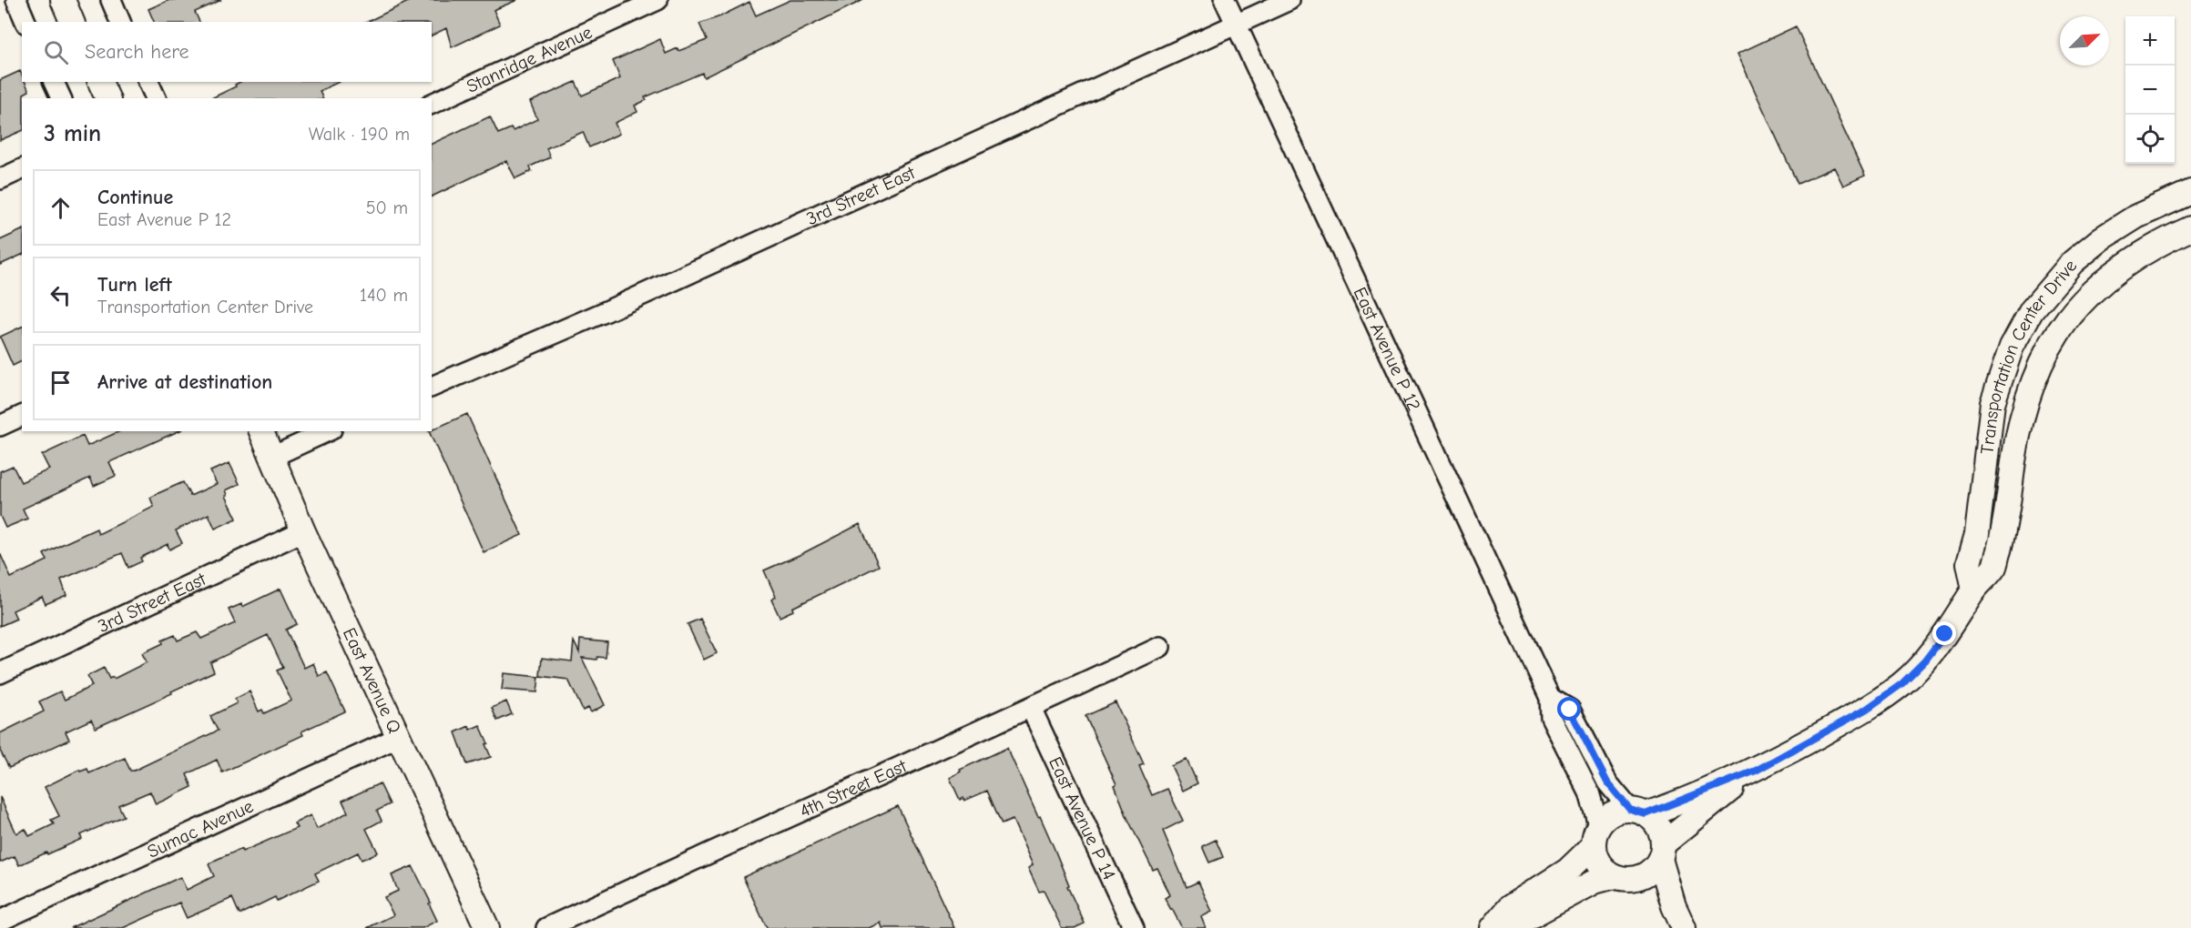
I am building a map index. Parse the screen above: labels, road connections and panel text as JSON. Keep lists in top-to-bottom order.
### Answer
{
  "streets": {
    "street": [
      "Stanridge Avenue",
      "3rd Street East",
      "East Avenue P 12",
      "Transportation Center Drive",
      "East Avenue Q",
      "4th Street East",
      "East Avenue P 14",
      "Sumac Avenue"
    ]
  },
  "crossings": [
    ["3rd Street East", "East Avenue P 12"],
    ["3rd Street East", "East Avenue Q"],
    ["East Avenue P 12", "Transportation Center Drive"],
    ["East Avenue Q", "Sumac Avenue"],
    ["4th Street East", "East Avenue P 14"]
  ],
  "north": "top right",
  "page": {
    "map_buttons": ["+", "−"],
    "search": "Search here",
    "heading": ["3 min", "Walk · 190 m"],
    "list": [
      ["Continue", "East Avenue P 12", "50 m"],
      ["Turn left", "Transportation Center Drive", "140 m"],
      "Arrive at destination"
    ]
  }
}
